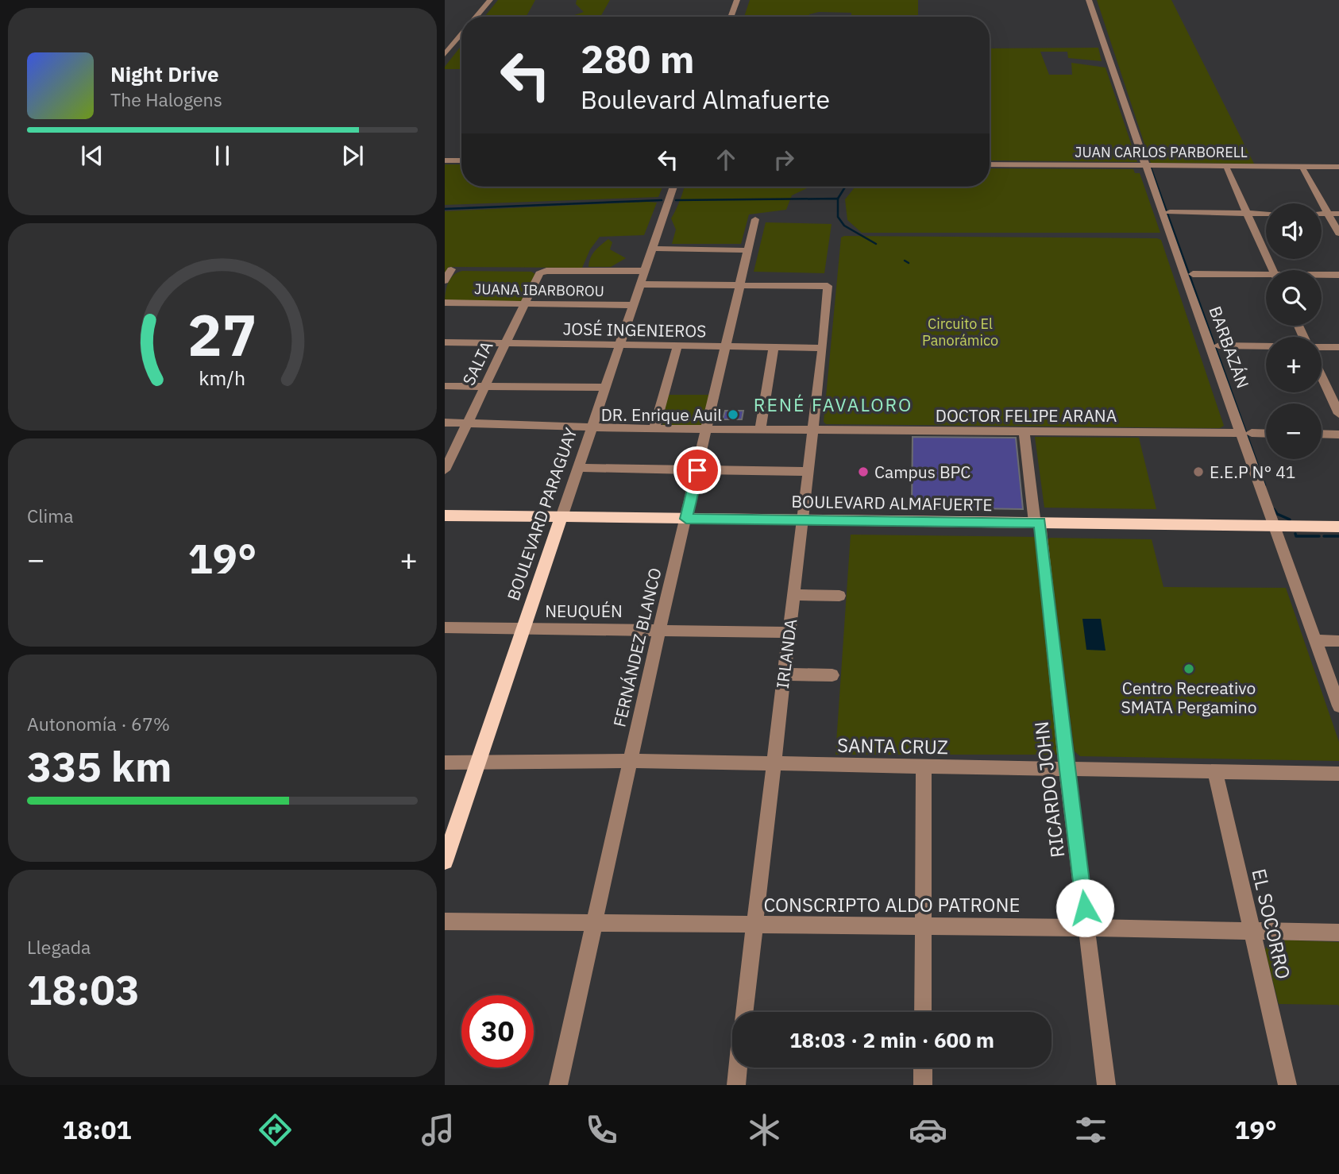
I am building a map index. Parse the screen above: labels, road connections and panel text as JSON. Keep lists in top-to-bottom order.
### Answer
{
  "streets": {
    "main road": ["BOULEVARD ALMAFUERTE", "BOULEVARD PARAGUAY"],
    "street": [
      "JUAN CARLOS PARBORELL",
      "JUANA IBARBOROU",
      "JOSÉ INGENIEROS",
      "BARBAZÁN",
      "SALTA",
      "DOCTOR FELIPE ARANA",
      "NEUQUÉN",
      "FERNÁNDEZ BLANCO",
      "IRLANDA",
      "SANTA CRUZ",
      "RICARDO JOHN",
      "CONSCRIPTO ALDO PATRONE",
      "EL SOCORRO"
    ]
  },
  "crossings": [
    ["JUAN CARLOS PARBORELL", "BARBAZÁN"],
    ["JUANA IBARBOROU", "SALTA"],
    ["JUANA IBARBOROU", "BOULEVARD PARAGUAY"],
    ["JOSÉ INGENIEROS", "SALTA"],
    ["JOSÉ INGENIEROS", "BOULEVARD PARAGUAY"],
    ["JOSÉ INGENIEROS", "FERNÁNDEZ BLANCO"],
    ["JOSÉ INGENIEROS", "IRLANDA"],
    ["BARBAZÁN", "DOCTOR FELIPE ARANA"],
    ["BARBAZÁN", "BOULEVARD ALMAFUERTE"],
    ["SALTA", "DOCTOR FELIPE ARANA"],
    ["SALTA", "BOULEVARD PARAGUAY"],
    ["DOCTOR FELIPE ARANA", "BOULEVARD PARAGUAY"],
    ["DOCTOR FELIPE ARANA", "FERNÁNDEZ BLANCO"],
    ["DOCTOR FELIPE ARANA", "IRLANDA"],
    ["DOCTOR FELIPE ARANA", "RICARDO JOHN"],
    ["BOULEVARD ALMAFUERTE", "BOULEVARD PARAGUAY"],
    ["BOULEVARD ALMAFUERTE", "FERNÁNDEZ BLANCO"],
    ["BOULEVARD ALMAFUERTE", "IRLANDA"],
    ["BOULEVARD ALMAFUERTE", "RICARDO JOHN"],
    ["BOULEVARD PARAGUAY", "NEUQUÉN"],
    ["BOULEVARD PARAGUAY", "SANTA CRUZ"],
    ["NEUQUÉN", "FERNÁNDEZ BLANCO"],
    ["NEUQUÉN", "IRLANDA"],
    ["FERNÁNDEZ BLANCO", "IRLANDA"],
    ["FERNÁNDEZ BLANCO", "SANTA CRUZ"],
    ["FERNÁNDEZ BLANCO", "CONSCRIPTO ALDO PATRONE"],
    ["IRLANDA", "SANTA CRUZ"],
    ["IRLANDA", "CONSCRIPTO ALDO PATRONE"],
    ["SANTA CRUZ", "RICARDO JOHN"],
    ["SANTA CRUZ", "EL SOCORRO"],
    ["RICARDO JOHN", "CONSCRIPTO ALDO PATRONE"],
    ["CONSCRIPTO ALDO PATRONE", "EL SOCORRO"]
  ],
  "districts": ["RENÉ FAVALORO"],
  "parks": ["Circuito El Panorámico"],
  "places": [
    "DR. Enrique Auil",
    "Campus BPC",
    "E.E.P N° 41",
    "Centro Recreativo SMATA Pergamino"
  ],
  "page": {
    "turn": ["280 m", "Boulevard Almafuerte"],
    "song": ["Night Drive", "The Halogens"],
    "map_buttons": ["+", "−"],
    "tile": [
      "Clima",
      ["Autonomía · 67%", "335 km"],
      ["Llegada", "18:03"]
    ],
    "heat": ["−", "19°", "+"],
    "limit": "30",
    "trip": "18:03 · 2 min · 600 m",
    "tabs": ["18:01", "19°"],
    "gauge": ["27", "km/h"]
  }
}
